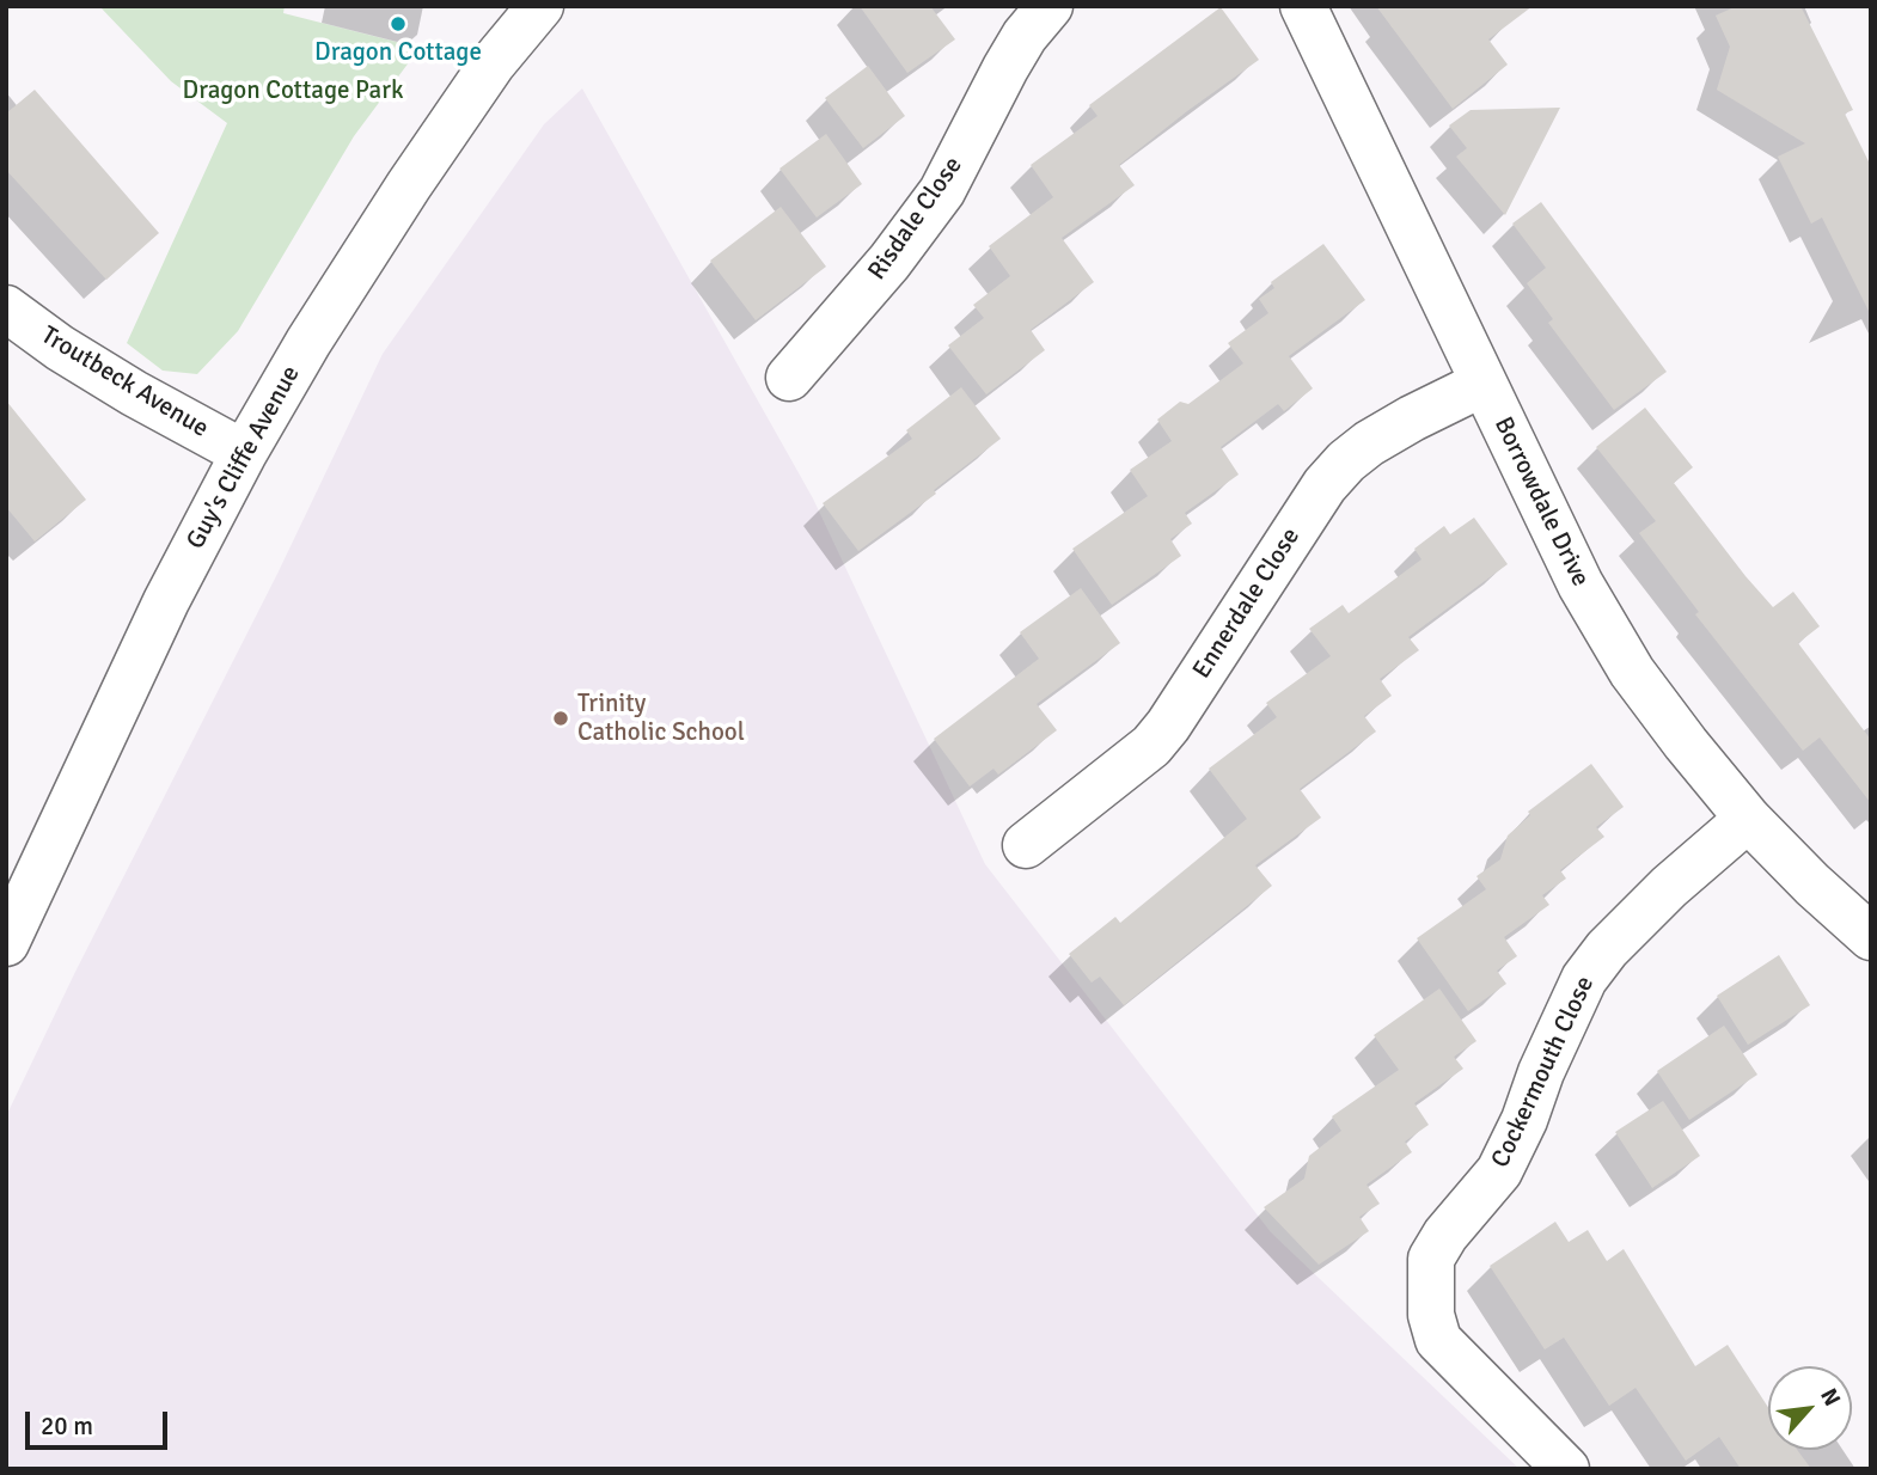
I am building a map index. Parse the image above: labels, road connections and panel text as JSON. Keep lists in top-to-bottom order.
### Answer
{
  "streets": {
    "street": [
      "Risdale Close",
      "Troutbeck Avenue",
      "Guy's Cliffe Avenue",
      "Borrowdale Drive",
      "Ennerdale Close",
      "Cockermouth Close"
    ]
  },
  "crossings": [
    ["Troutbeck Avenue", "Guy's Cliffe Avenue"],
    ["Borrowdale Drive", "Ennerdale Close"],
    ["Borrowdale Drive", "Cockermouth Close"]
  ],
  "parks": ["Dragon Cottage Park"],
  "places": ["Dragon Cottage", "Trinity Catholic School"],
  "scale_bar": "20 m",
  "north": "top right"
}
